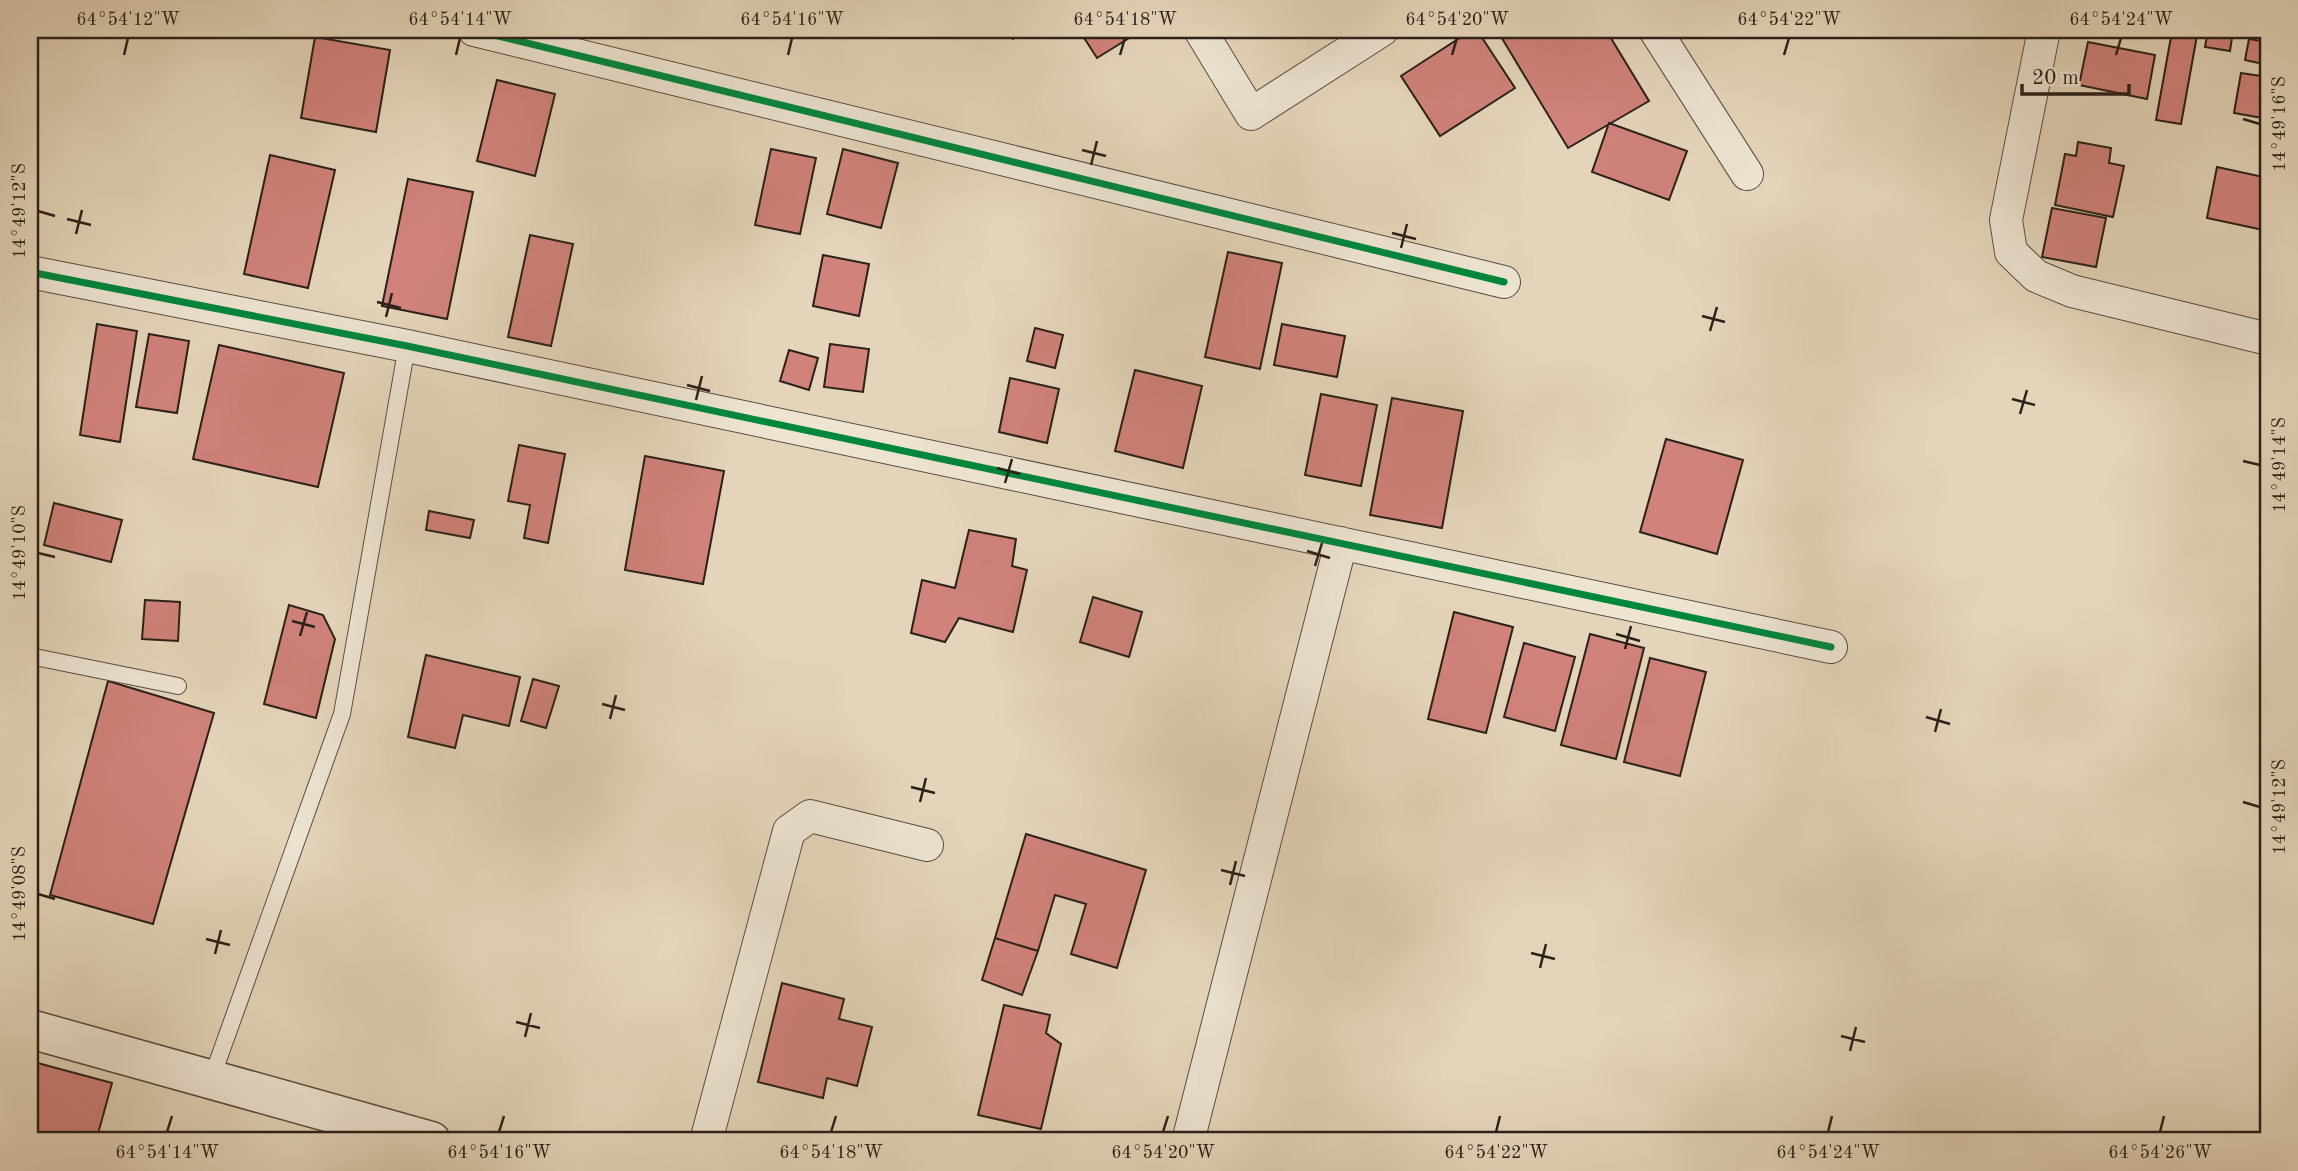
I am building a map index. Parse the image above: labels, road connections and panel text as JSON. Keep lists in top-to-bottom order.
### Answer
{
  "scale_bar": "20 m",
  "coordinates": [
    "64°54'12\"W",
    "64°54'14\"W",
    "64°54'16\"W",
    "64°54'18\"W",
    "64°54'20\"W",
    "64°54'22\"W",
    "64°54'24\"W",
    "14°49'16\"S",
    "14°49'12\"S",
    "14°49'14\"S",
    "14°49'10\"S",
    "14°49'08\"S",
    "64°54'26\"W"
  ]
}
